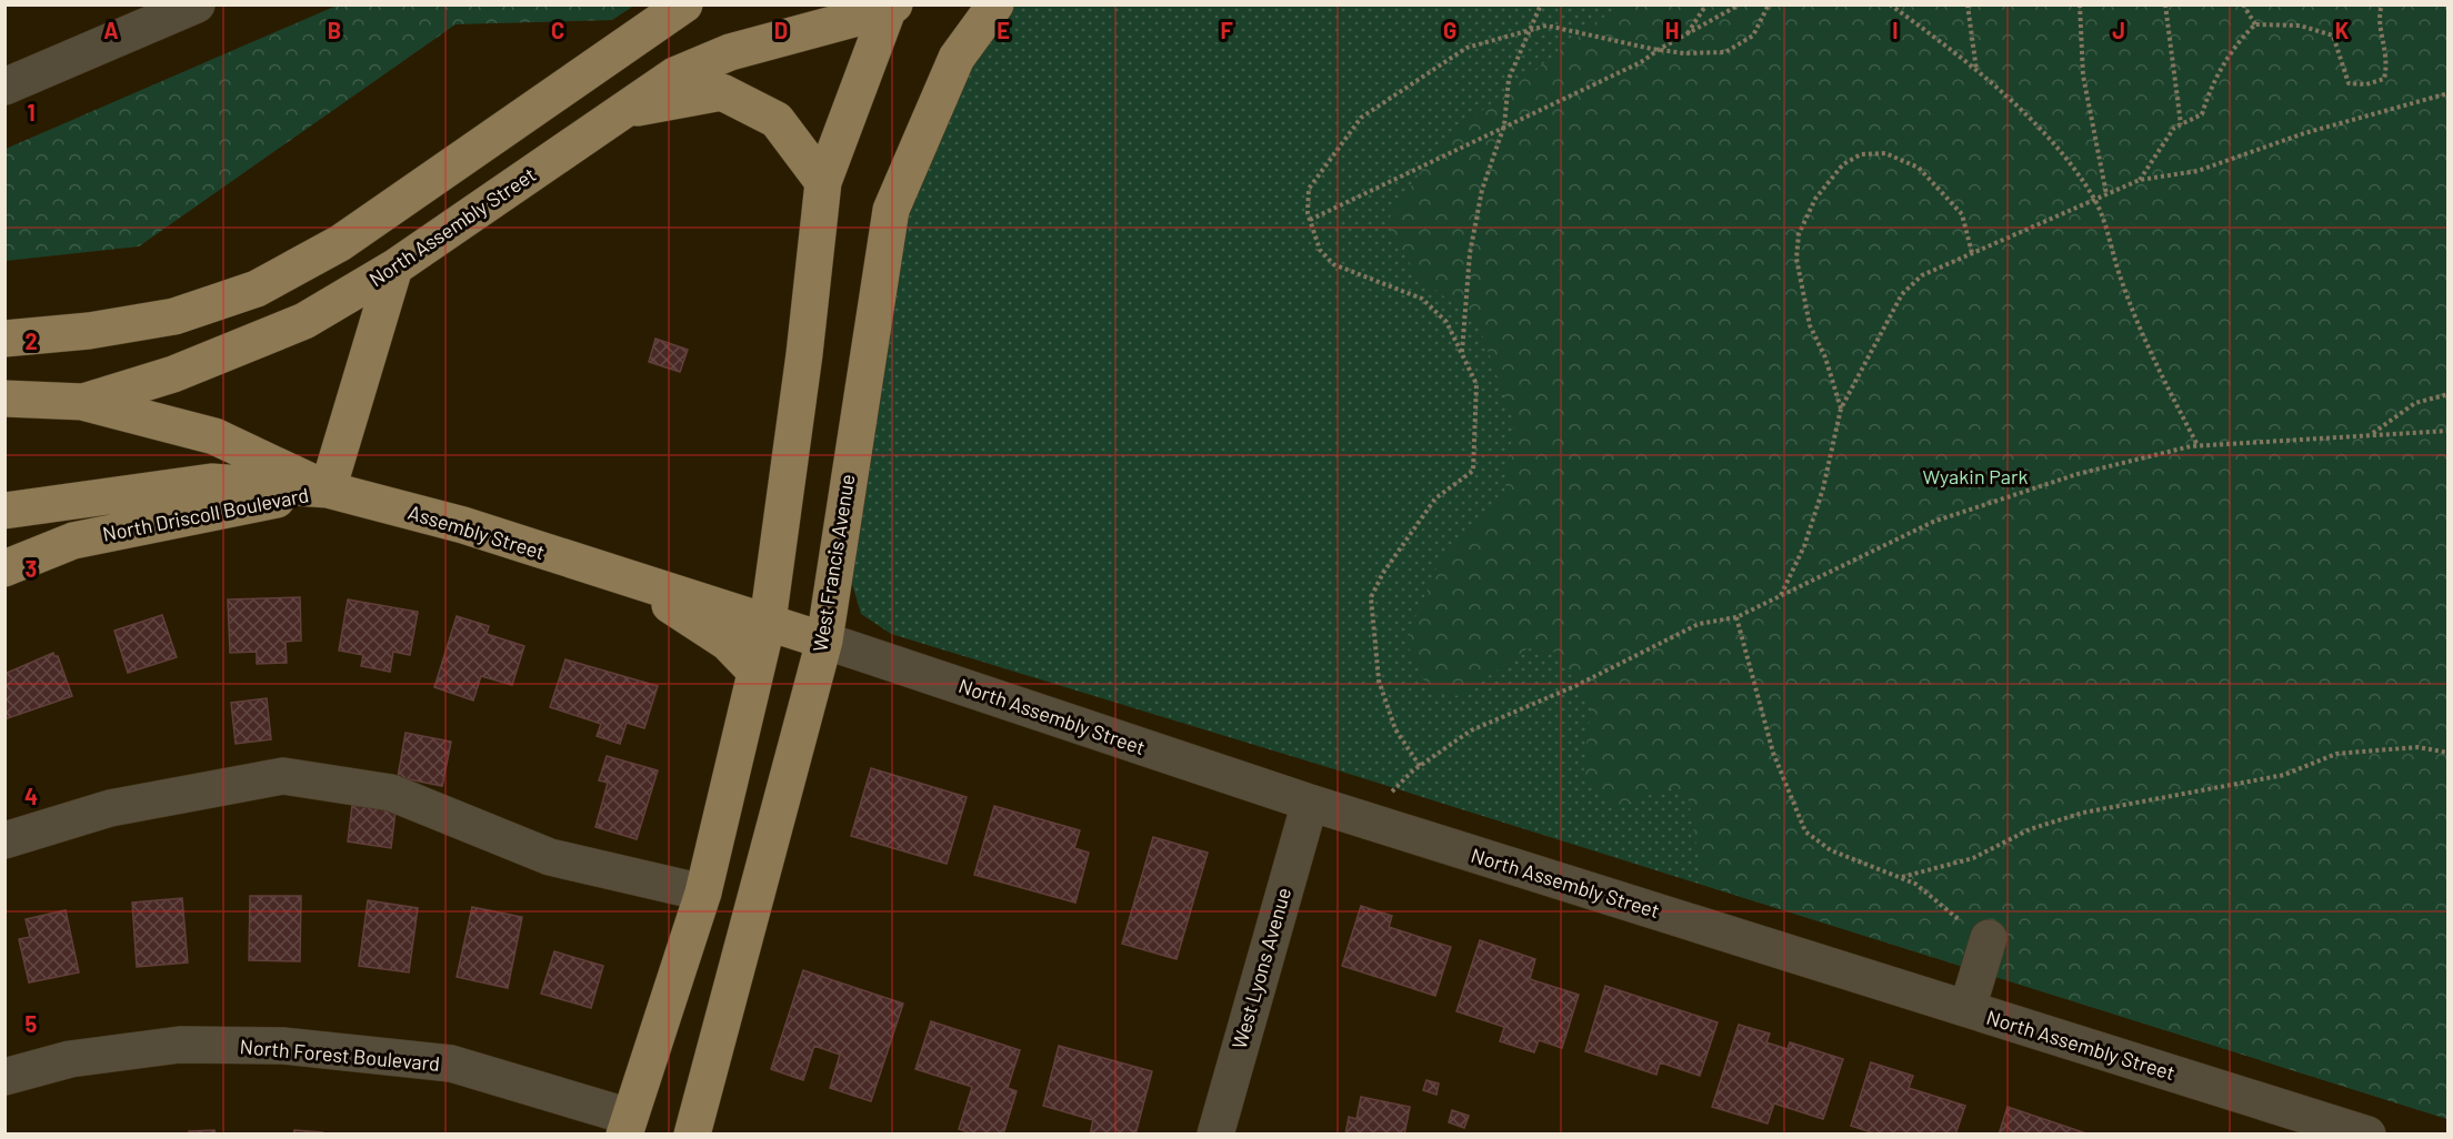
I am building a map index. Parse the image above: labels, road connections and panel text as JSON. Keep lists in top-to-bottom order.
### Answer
{
  "streets": {
    "main road": [
      "North Assembly Street",
      "North Driscoll Boulevard",
      "Assembly Street",
      "West Francis Avenue"
    ],
    "street": ["West Lyons Avenue", "North Forest Boulevard"]
  },
  "crossings": [
    ["North Assembly Street", "Assembly Street"],
    ["North Assembly Street", "West Francis Avenue"],
    ["North Assembly Street", "West Lyons Avenue"],
    ["North Driscoll Boulevard", "Assembly Street"]
  ],
  "parks": ["Wyakin Park"],
  "grid": {
    "columns": [
      "A",
      "B",
      "C",
      "D",
      "E",
      "F",
      "G",
      "H",
      "I",
      "J",
      "K"
    ],
    "rows": [
      "1",
      "2",
      "3",
      "4",
      "5"
    ]
  }
}
